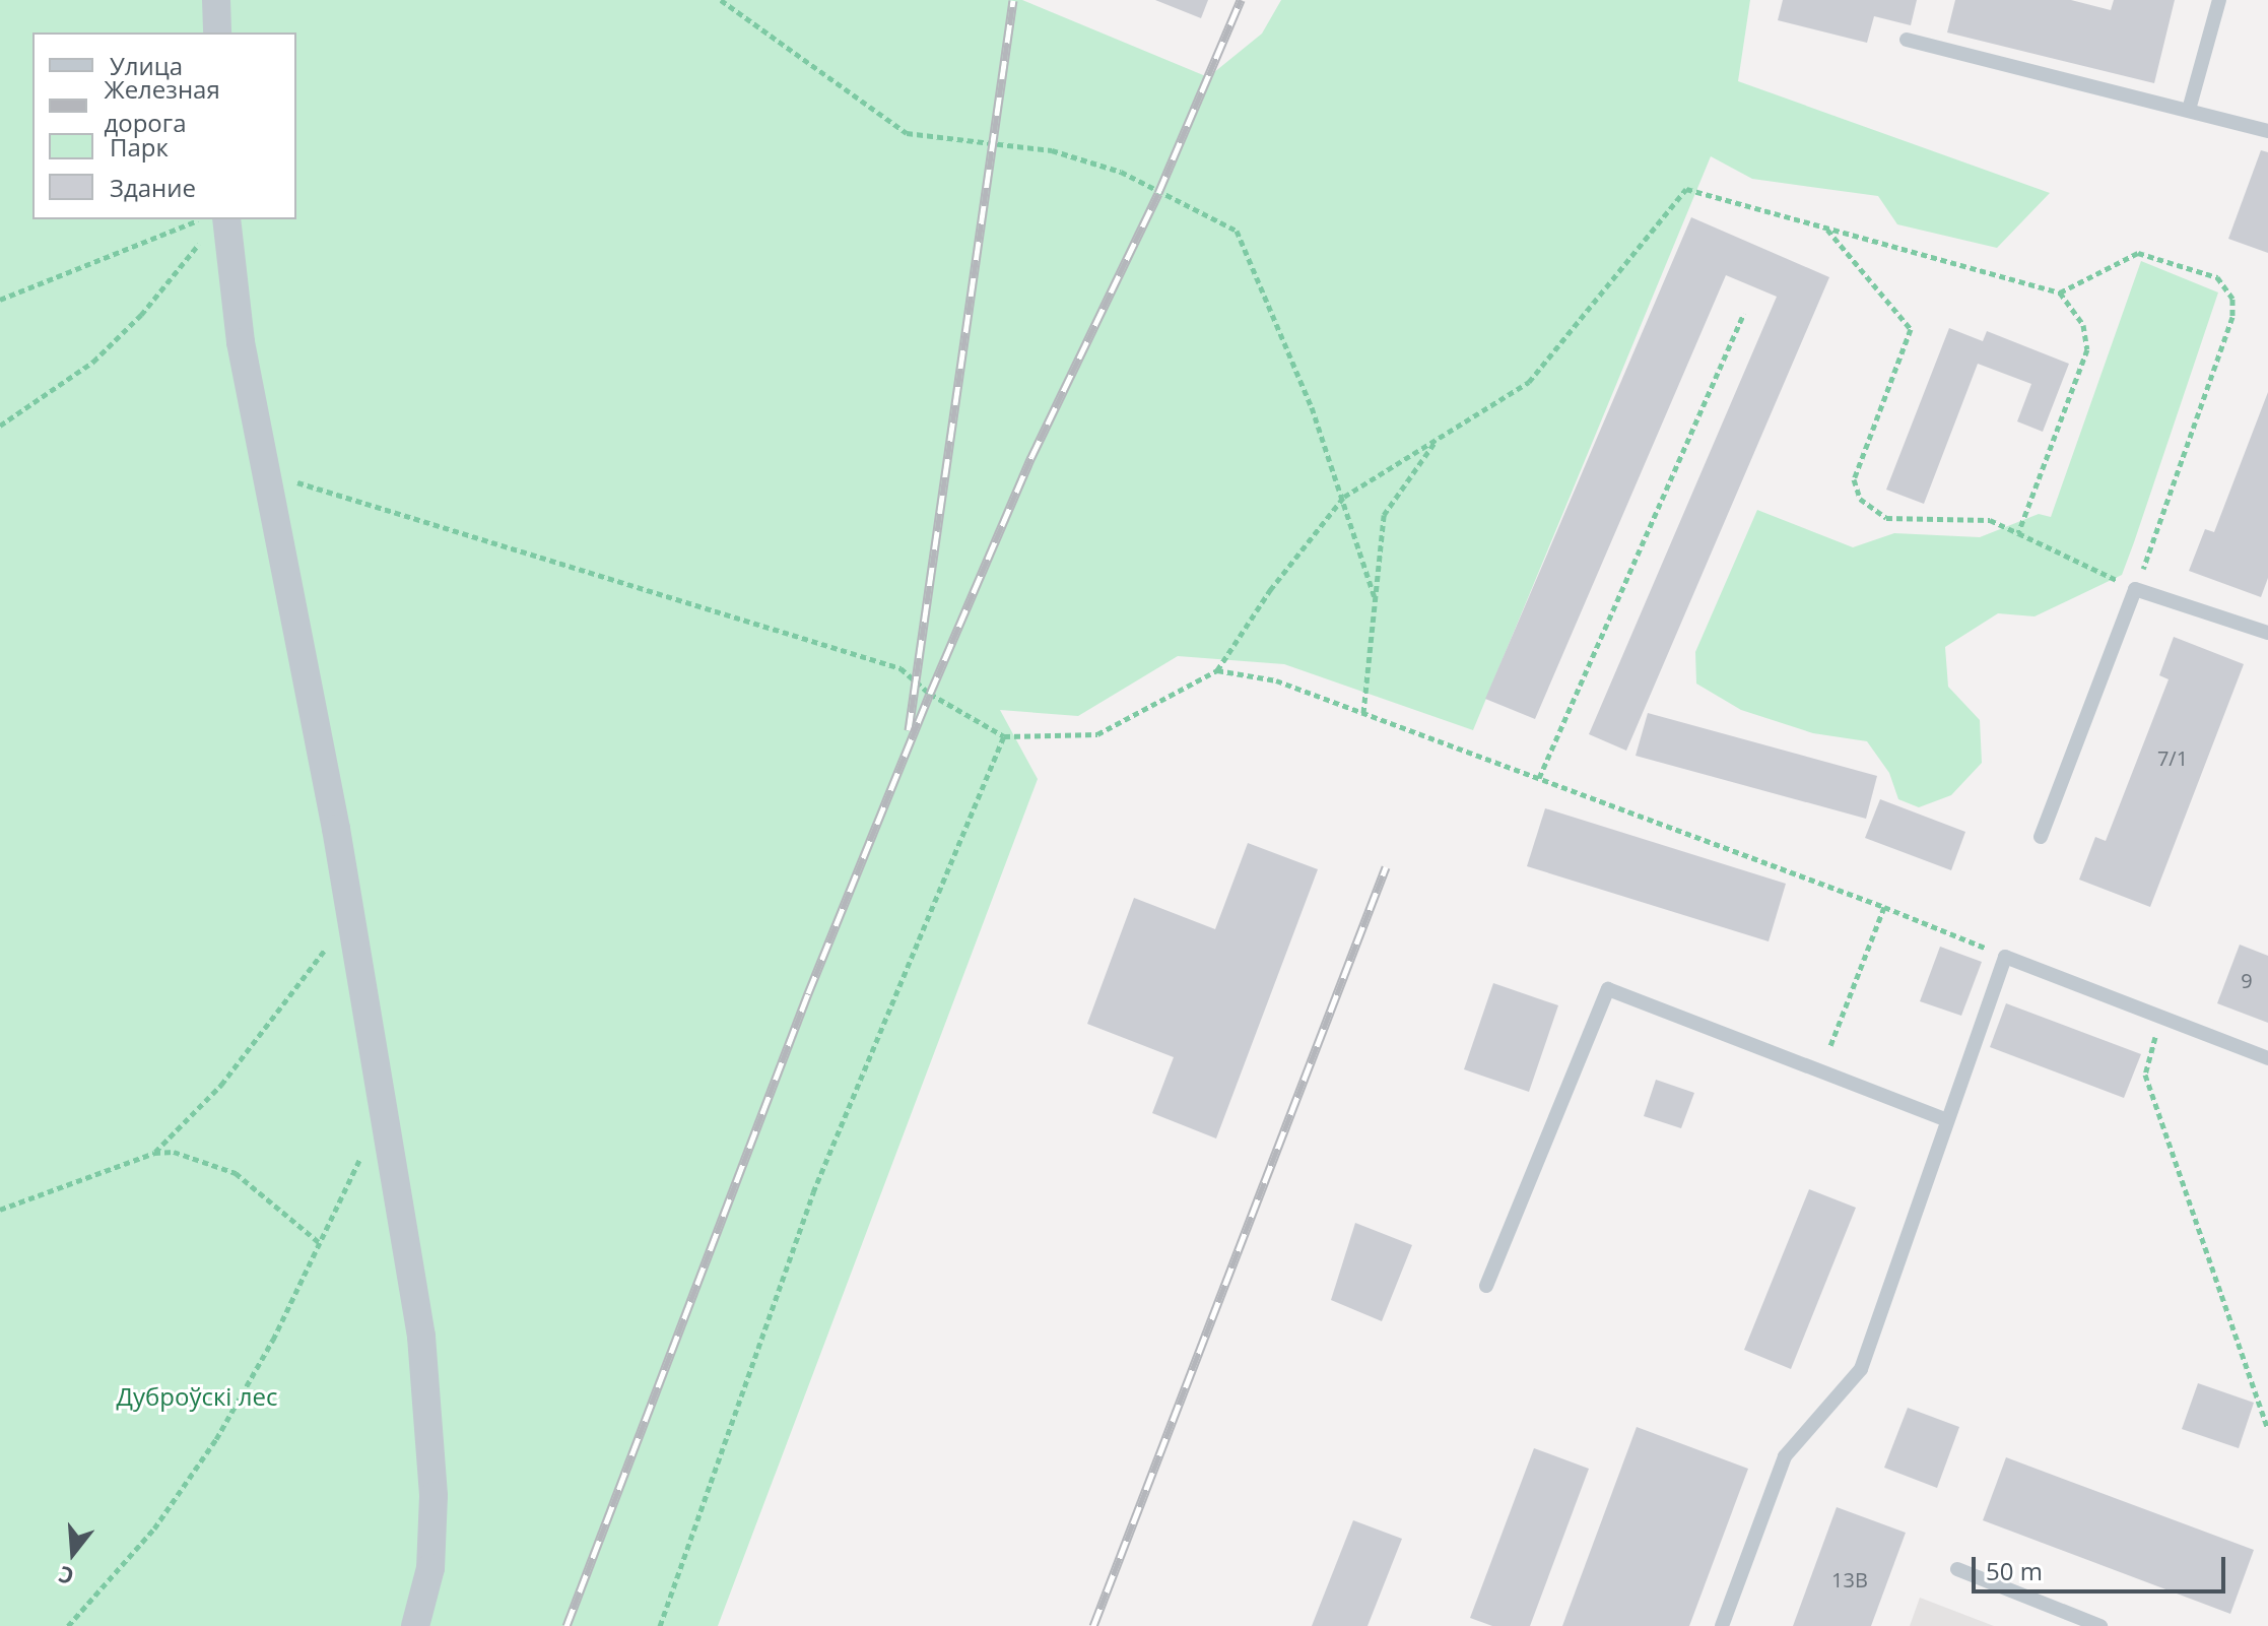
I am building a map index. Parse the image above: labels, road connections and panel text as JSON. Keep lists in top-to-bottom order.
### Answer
{
  "parks": ["Дуброўскі лес"],
  "house_numbers": ["7/1", "9", "13В"],
  "legend": [
    "Улица",
    "Железная дорога",
    "Парк",
    "Здание"
  ],
  "scale_bar": "50 m",
  "north": "bottom"
}
